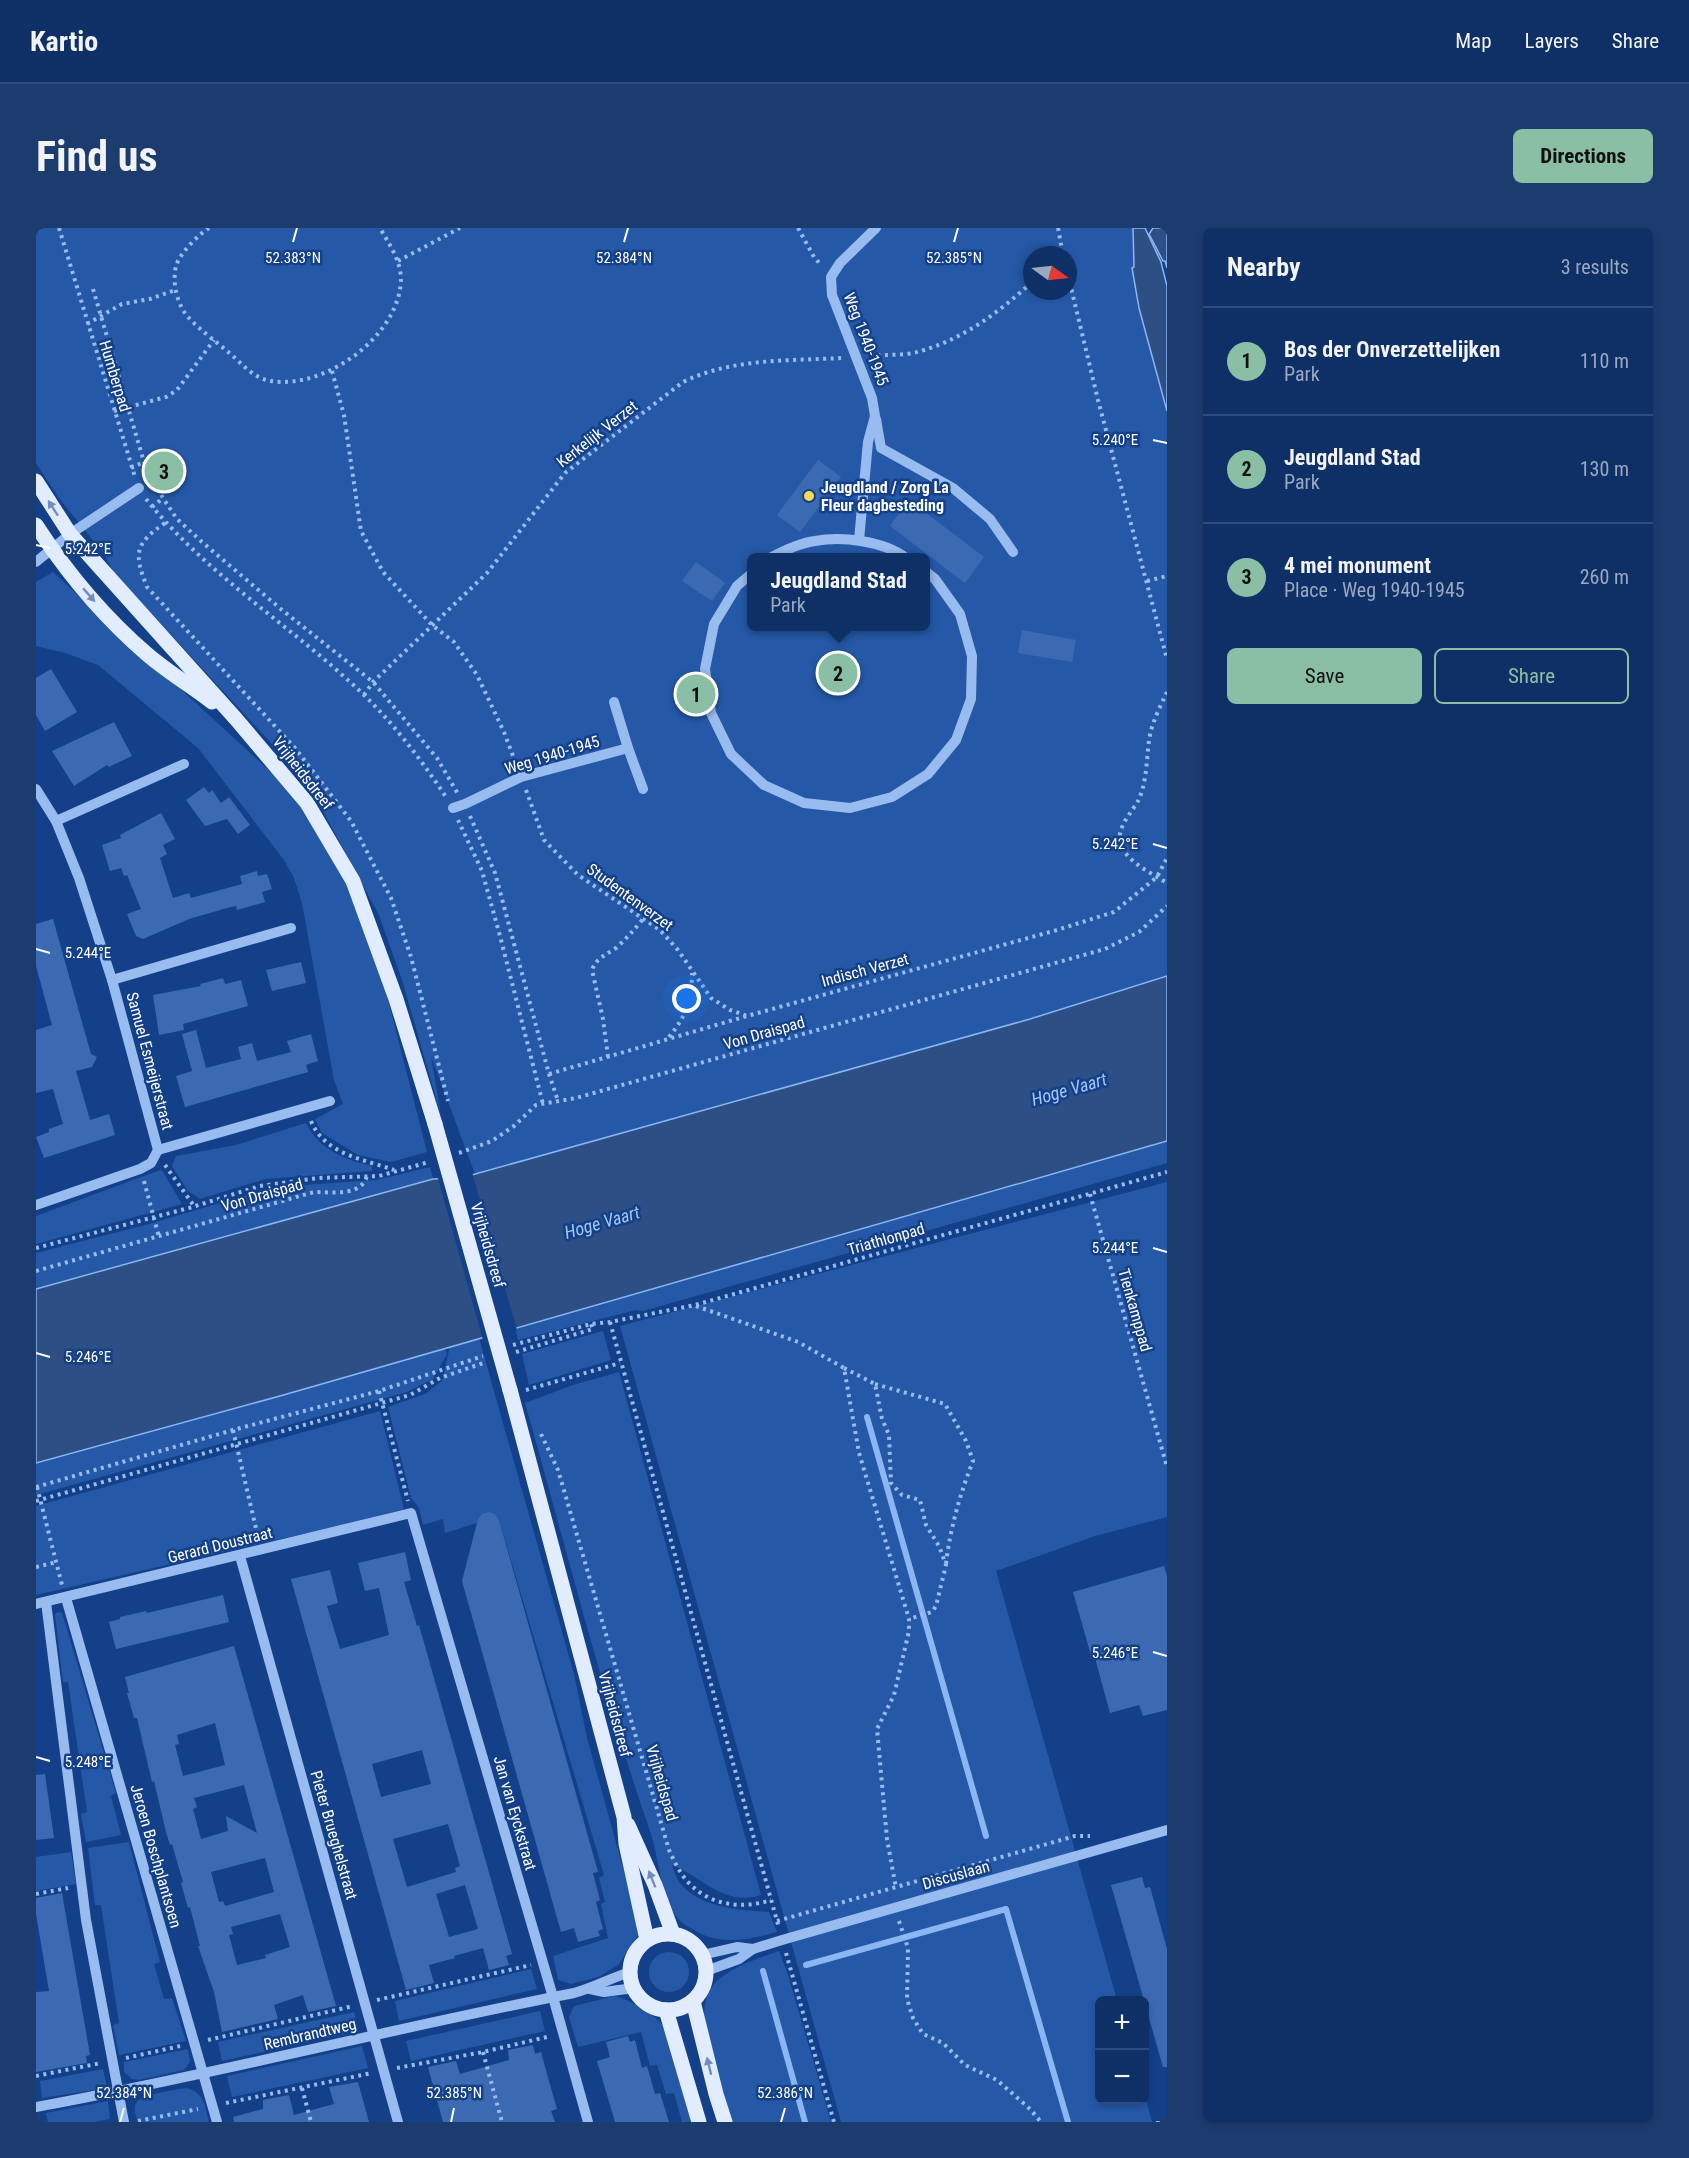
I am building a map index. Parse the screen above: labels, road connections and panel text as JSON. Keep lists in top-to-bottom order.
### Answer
{
  "streets": {
    "main road": ["Vrijheidsdreef"],
    "street": [
      "Weg 1940-1945",
      "Samuel Esmeijerstraat",
      "Gerard Doustraat",
      "Jan van Eyckstraat",
      "Pieter Brueghelstraat",
      "Jeroen Boschplantsoen",
      "Discuslaan",
      "Rembrandtweg"
    ],
    "path": [
      "Humberpad",
      "Kerkelijk Verzet",
      "Studentenverzet",
      "Indisch Verzet",
      "Von Draispad",
      "Triathlonpad",
      "Tienkamppad",
      "Vrijheidspad"
    ]
  },
  "crossings": [
    ["Weg 1940-1945", "Humberpad"],
    ["Weg 1940-1945", "Kerkelijk Verzet"],
    ["Weg 1940-1945", "Studentenverzet"],
    ["Humberpad", "Kerkelijk Verzet"],
    ["Humberpad", "Von Draispad"],
    ["Kerkelijk Verzet", "Studentenverzet"],
    ["Vrijheidsdreef", "Discuslaan"],
    ["Vrijheidsdreef", "Rembrandtweg"],
    ["Studentenverzet", "Indisch Verzet"],
    ["Von Draispad", "Samuel Esmeijerstraat"],
    ["Triathlonpad", "Tienkamppad"],
    ["Gerard Doustraat", "Jan van Eyckstraat"],
    ["Gerard Doustraat", "Pieter Brueghelstraat"],
    ["Gerard Doustraat", "Jeroen Boschplantsoen"],
    ["Jan van Eyckstraat", "Rembrandtweg"],
    ["Pieter Brueghelstraat", "Rembrandtweg"],
    ["Jeroen Boschplantsoen", "Rembrandtweg"],
    ["Discuslaan", "Rembrandtweg"]
  ],
  "water": ["Hoge Vaart"],
  "places": ["Jeugdland / Zorg La Fleur dagbesteding"],
  "north": "right",
  "page": {
    "header": "Kartio",
    "nav": ["Map", "Layers", "Share"],
    "buttons": [
      "Directions",
      ["Save", "Share"]
    ],
    "title": "Find us",
    "heading": ["Nearby", "3 results"],
    "list": [
      {
        "mark": "1",
        "name": "Bos der Onverzettelijken",
        "note": "Park",
        "value": "110 m"
      },
      {
        "mark": "2",
        "name": "Jeugdland Stad",
        "note": "Park",
        "value": "130 m"
      },
      {
        "mark": "3",
        "name": "4 mei monument",
        "note": "Place · Weg 1940-1945",
        "value": "260 m"
      }
    ],
    "pins": ["3", "2", "1"],
    "popup": ["Jeugdland Stad", "Park"],
    "map_buttons": ["+", "−"]
  },
  "coordinates": [
    "52.383°N",
    "52.384°N",
    "52.385°N",
    "5.240°E",
    "5.242°E",
    "5.244°E",
    "5.246°E",
    "5.248°E",
    "52.386°N"
  ]
}
